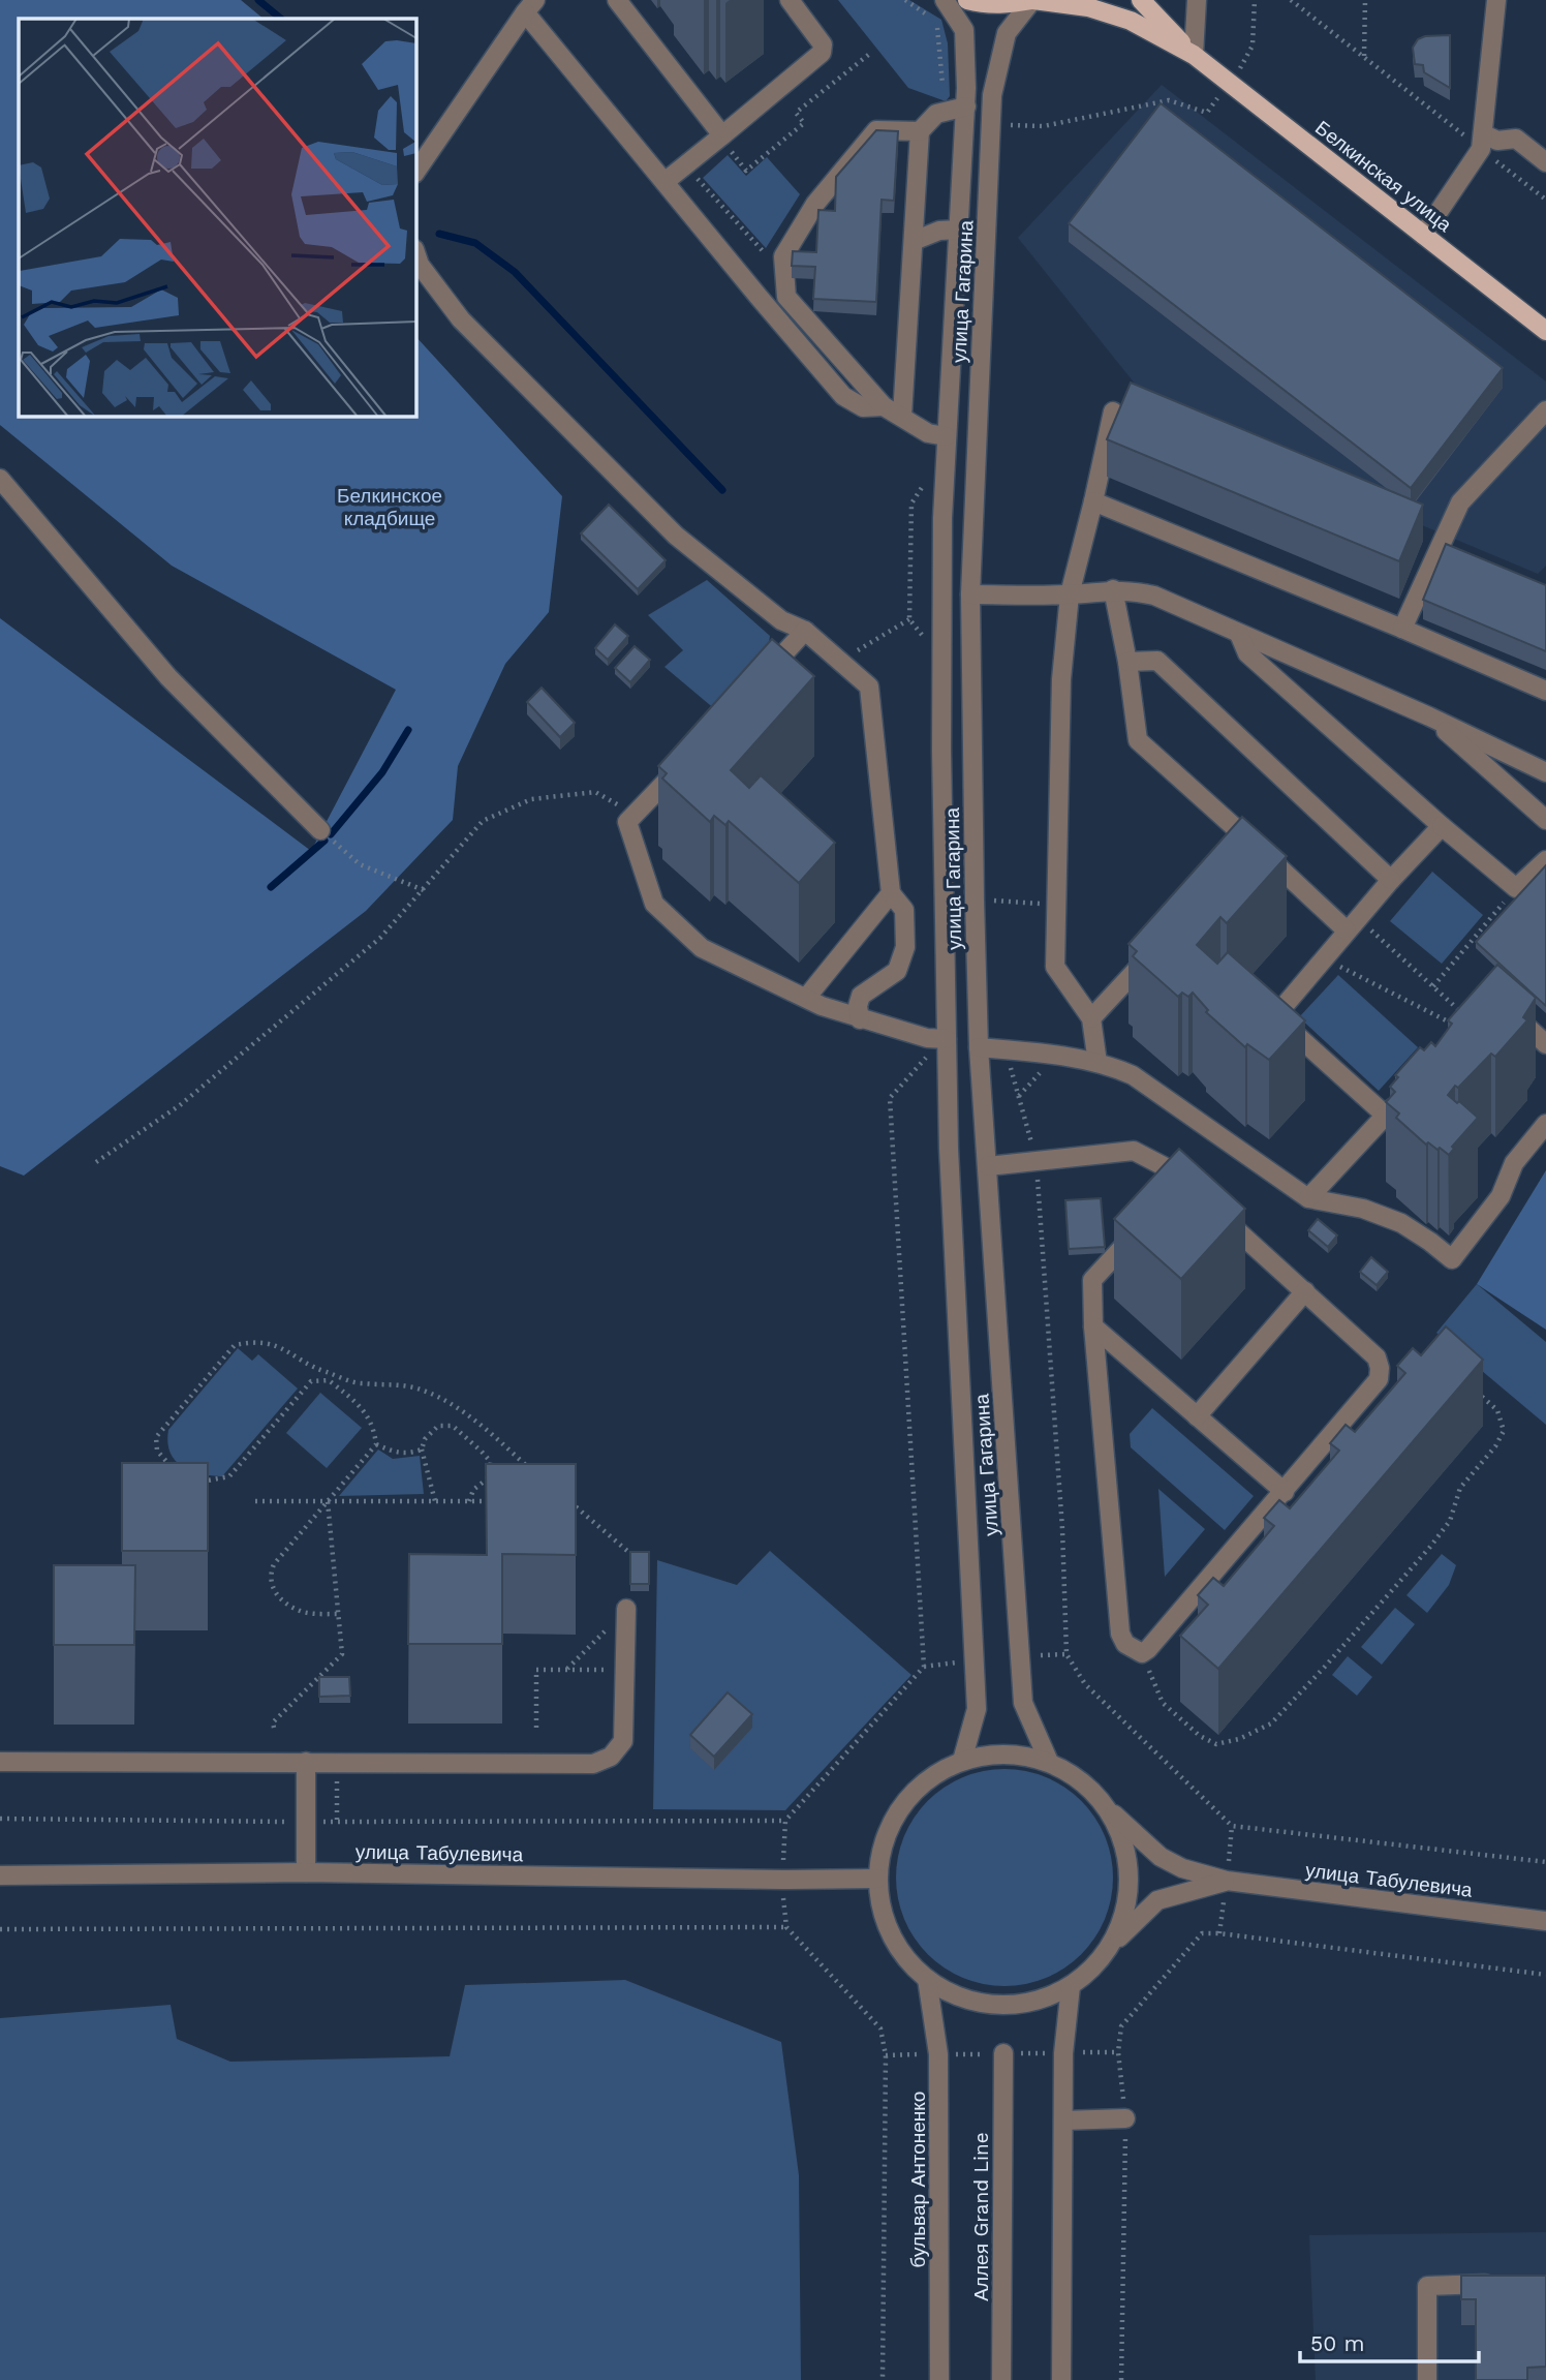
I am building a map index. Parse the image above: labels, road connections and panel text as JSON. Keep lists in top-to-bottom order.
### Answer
{
  "streets": {
    "main road": ["Белкинская улица"],
    "street": [
      "улица Гагарина",
      "улица Табулевича",
      "бульвар Антоненко",
      "Аллея Grand Line"
    ]
  },
  "crossings": [
    ["Белкинская улица", "улица Гагарина"],
    ["улица Гагарина", "улица Табулевича"],
    ["улица Гагарина", "бульвар Антоненко"],
    ["улица Табулевича", "бульвар Антоненко"]
  ],
  "parks": ["Белкинское кладбище"],
  "scale_bar": "50 m"
}
